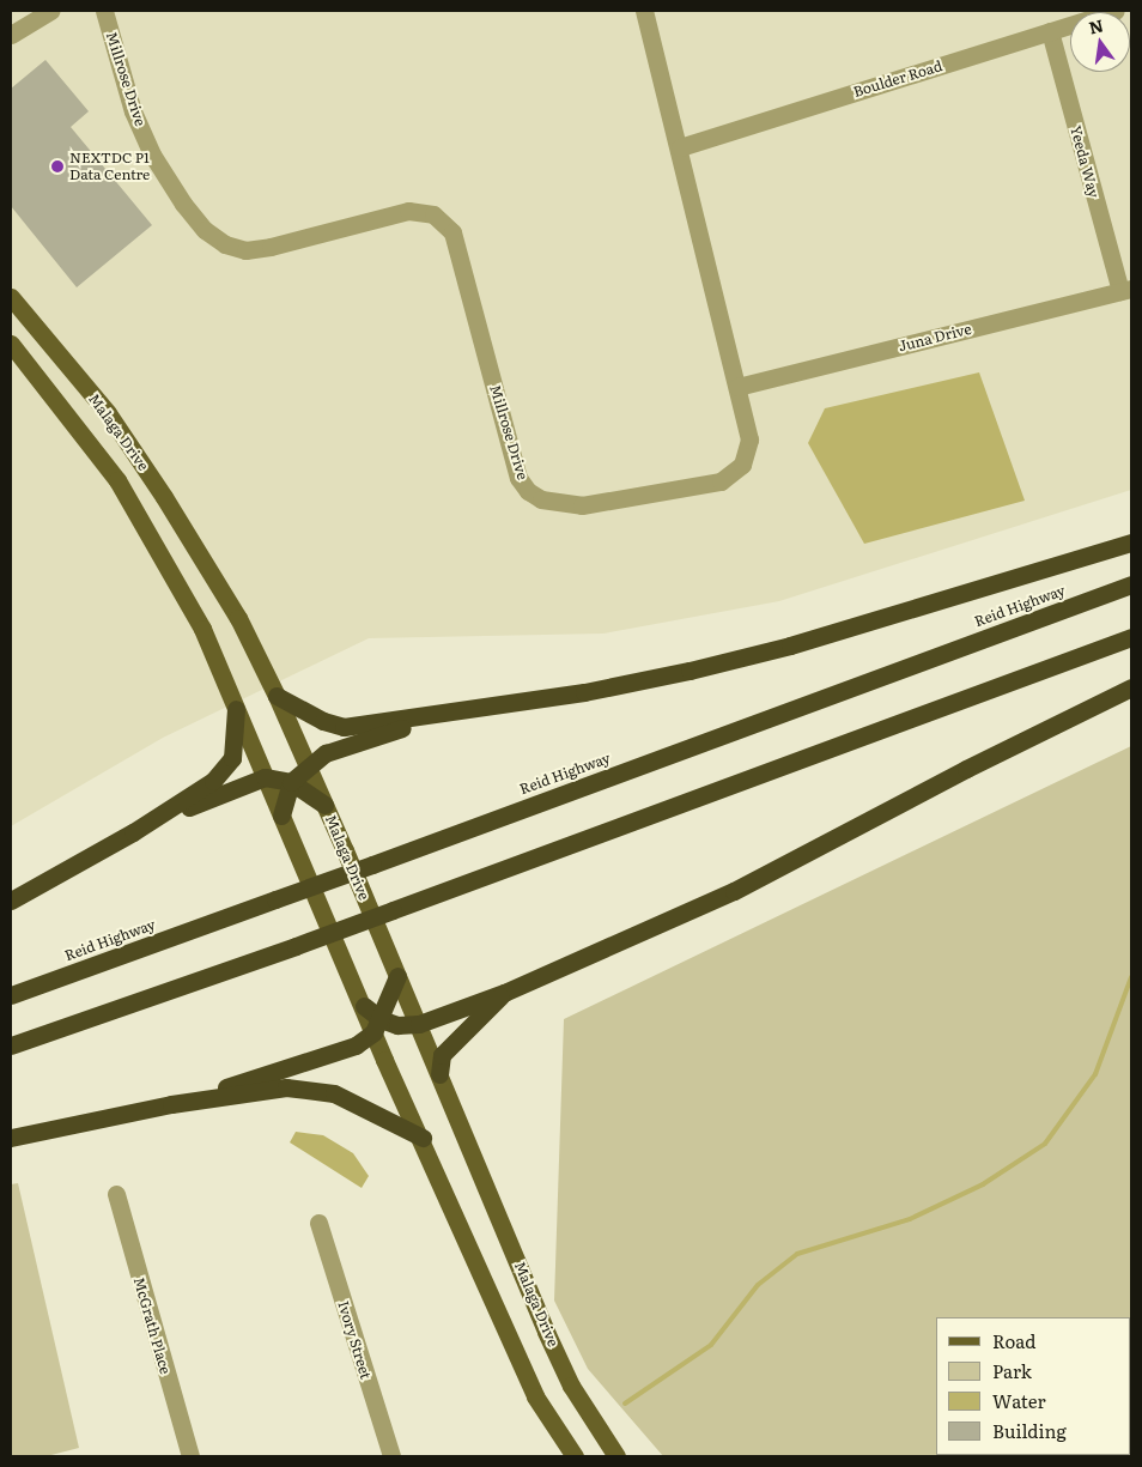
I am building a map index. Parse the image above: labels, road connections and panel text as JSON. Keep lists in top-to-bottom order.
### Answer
{
  "streets": {
    "highway": ["Reid Highway"],
    "main road": ["Malaga Drive"],
    "street": [
      "Millrose Drive",
      "Boulder Road",
      "Yeeda Way",
      "Juna Drive",
      "McGrath Place",
      "Ivory Street"
    ]
  },
  "crossings": [
    ["Millrose Drive", "Boulder Road"],
    ["Millrose Drive", "Juna Drive"],
    ["Boulder Road", "Yeeda Way"],
    ["Yeeda Way", "Juna Drive"]
  ],
  "places": ["NEXTDC P1 Data Centre"],
  "legend": [
    "Road",
    "Park",
    "Water",
    "Building"
  ],
  "north": "top"
}
